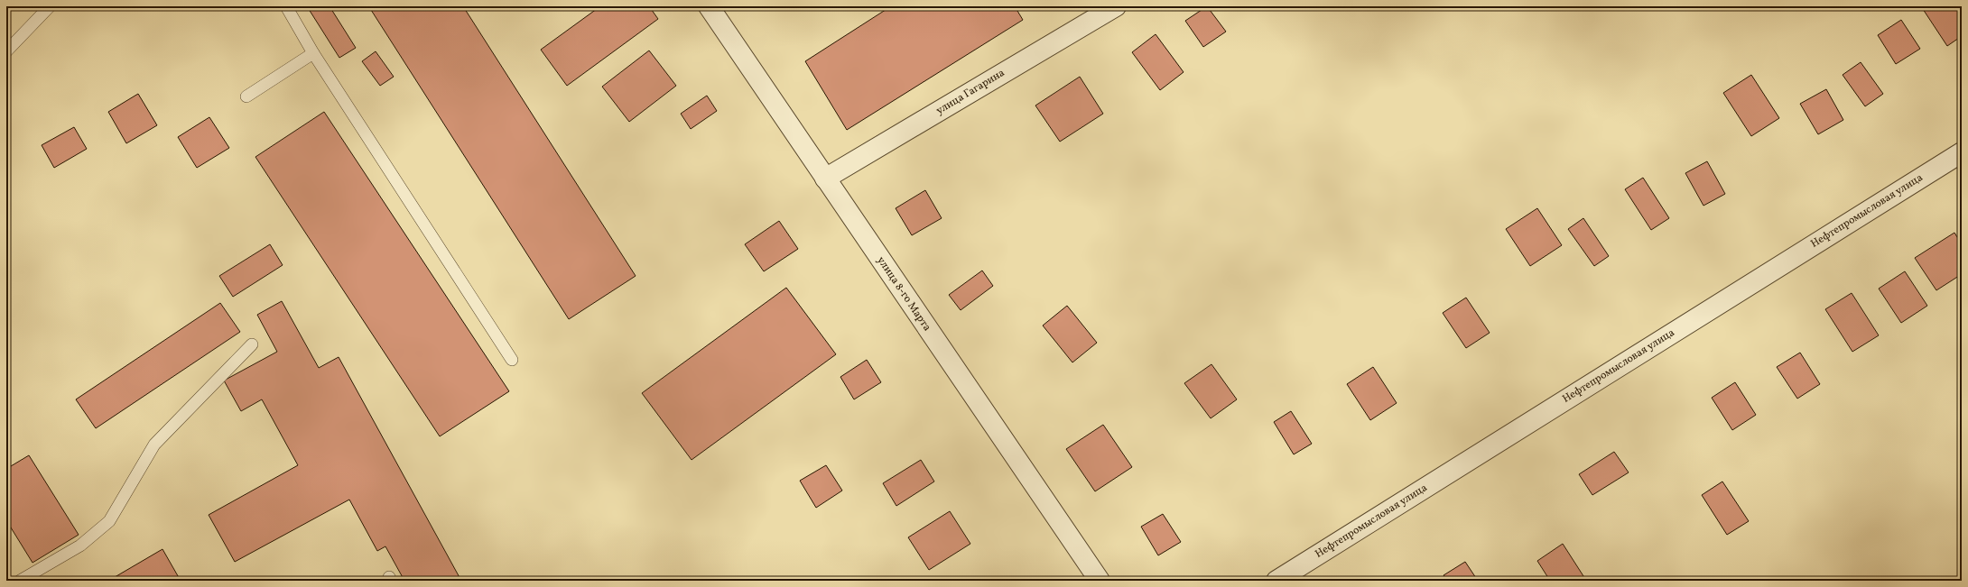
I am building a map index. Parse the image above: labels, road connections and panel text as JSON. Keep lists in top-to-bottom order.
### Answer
{
  "streets": {
    "street": ["улица Гагарина", "Нефтепромысловая улица", "улица 8-го Марта"]
  },
  "crossings": [
    ["улица Гагарина", "улица 8-го Марта"]
  ]
}
